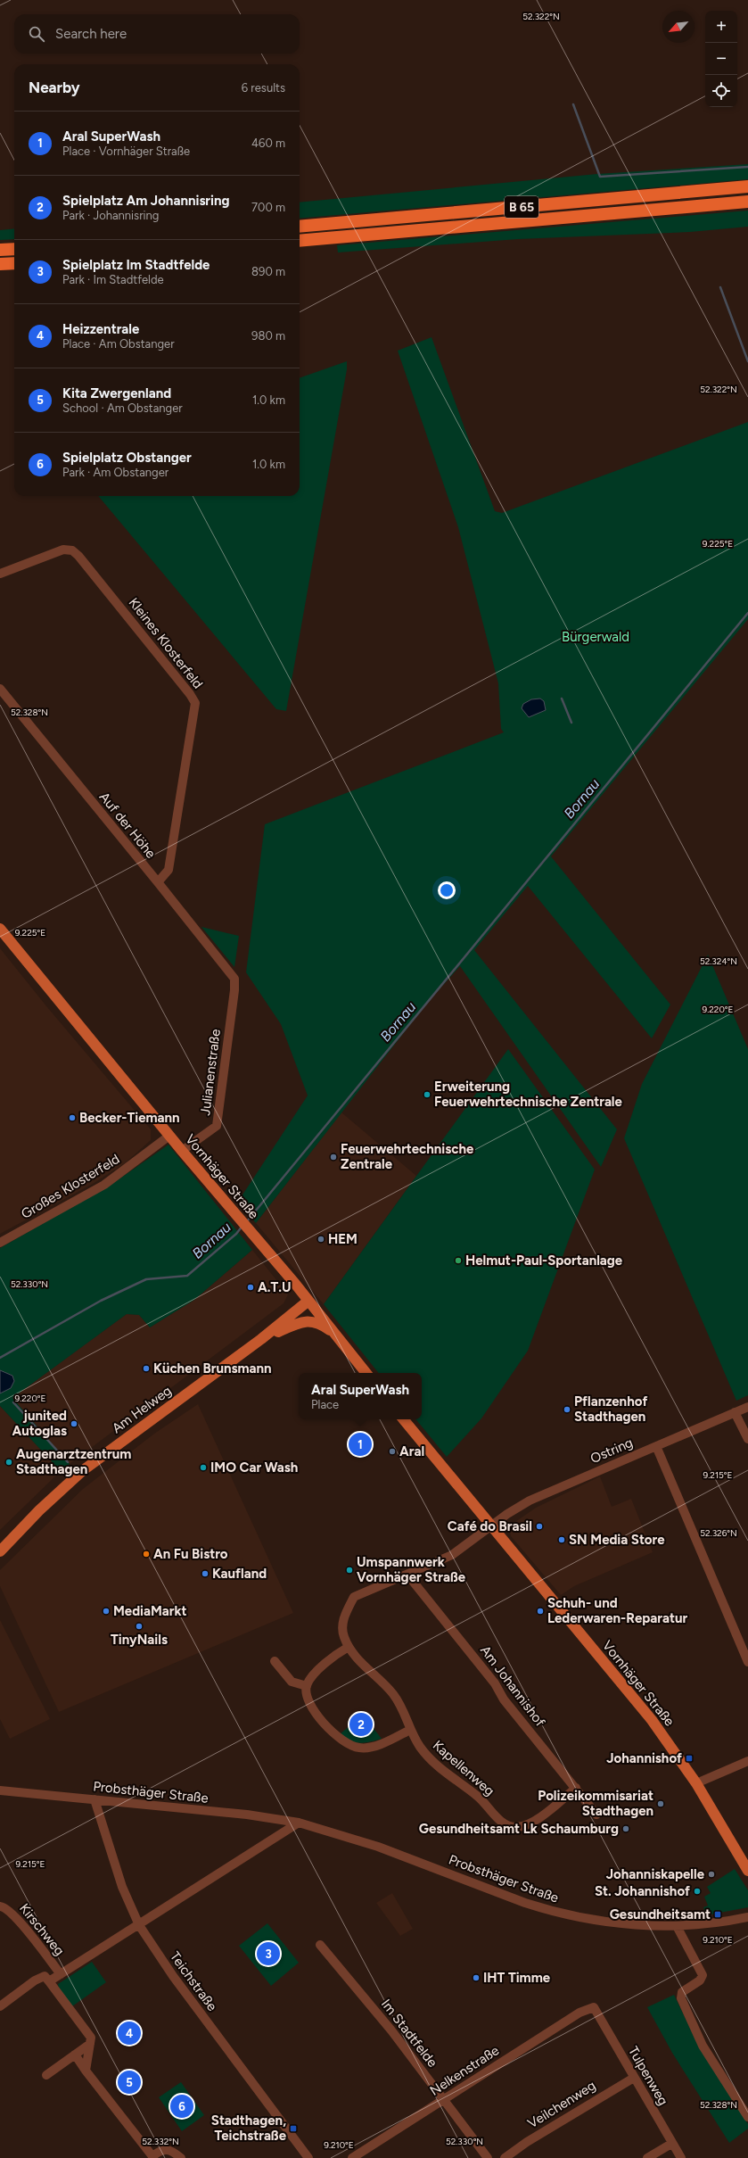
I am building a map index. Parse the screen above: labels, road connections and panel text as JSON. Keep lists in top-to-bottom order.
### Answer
{
  "streets": {
    "highway": ["B 65"],
    "main road": ["Vornhäger Straße", "Am Helweg"],
    "street": [
      "Kleines Klosterfeld",
      "Auf der Höhe",
      "Julianenstraße",
      "Großes Klosterfeld",
      "Ostring",
      "Am Johannishof",
      "Kapellenweg",
      "Probsthäger Straße",
      "Kirschweg",
      "Teichstraße",
      "Im Stadtfelde",
      "Nelkenstraße",
      "Tulpenweg",
      "Veilchenweg"
    ]
  },
  "crossings": [
    ["Kleines Klosterfeld", "Auf der Höhe"],
    ["Auf der Höhe", "Julianenstraße"],
    ["Julianenstraße", "Vornhäger Straße"],
    ["Vornhäger Straße", "Großes Klosterfeld"],
    ["Vornhäger Straße", "Am Helweg"],
    ["Vornhäger Straße", "Ostring"],
    ["Am Johannishof", "Kapellenweg"],
    ["Probsthäger Straße", "Teichstraße"],
    ["Im Stadtfelde", "Nelkenstraße"],
    ["Nelkenstraße", "Tulpenweg"],
    ["Tulpenweg", "Veilchenweg"]
  ],
  "water": ["Bornau"],
  "parks": ["Bürgerwald"],
  "places": {
    "other": [
      "Erweiterung Feuerwehrtechnische Zentrale",
      "Becker-Tiemann",
      "Feuerwehrtechnische Zentrale",
      "HEM",
      "Helmut-Paul-Sportanlage",
      "A.T.U",
      "Küchen Brunsmann",
      "Pflanzenhof Stadthagen",
      "junited Autoglas",
      "Aral",
      "Augenarztzentrum Stadthagen",
      "IMO Car Wash",
      "Café do Brasil",
      "SN Media Store",
      "An Fu Bistro",
      "Umspannwerk Vornhäger Straße",
      "Kaufland",
      "MediaMarkt",
      "Schuh- und Lederwaren-Reparatur",
      "TinyNails",
      "Polizeikommisariat Stadthagen",
      "Gesundheitsamt Lk Schaumburg",
      "Johanniskapelle",
      "St. Johannishof",
      "IHT Timme"
    ],
    "transit": ["Johannishof", "Gesundheitsamt", "Stadthagen, Teichstraße"]
  },
  "north": "bottom left",
  "page": {
    "map_buttons": ["+", "−"],
    "search": "Search here",
    "heading": ["Nearby", "6 results"],
    "list": [
      {
        "mark": "1",
        "name": "Aral SuperWash",
        "note": "Place · Vornhäger Straße",
        "value": "460 m"
      },
      {
        "mark": "2",
        "name": "Spielplatz Am Johannisring",
        "note": "Park · Johannisring",
        "value": "700 m"
      },
      {
        "mark": "3",
        "name": "Spielplatz Im Stadtfelde",
        "note": "Park · Im Stadtfelde",
        "value": "890 m"
      },
      {
        "mark": "4",
        "name": "Heizzentrale",
        "note": "Place · Am Obstanger",
        "value": "980 m"
      },
      {
        "mark": "5",
        "name": "Kita Zwergenland",
        "note": "School · Am Obstanger",
        "value": "1.0 km"
      },
      {
        "mark": "6",
        "name": "Spielplatz Obstanger",
        "note": "Park · Am Obstanger",
        "value": "1.0 km"
      }
    ],
    "popup": ["Aral SuperWash", "Place"],
    "pins": [
      "1",
      "2",
      "3",
      "4",
      "5",
      "6"
    ]
  },
  "coordinates": [
    "52.322°N",
    "9.225°E",
    "52.328°N",
    "52.324°N",
    "9.220°E",
    "52.330°N",
    "9.215°E",
    "52.326°N",
    "9.210°E",
    "52.332°N"
  ]
}
